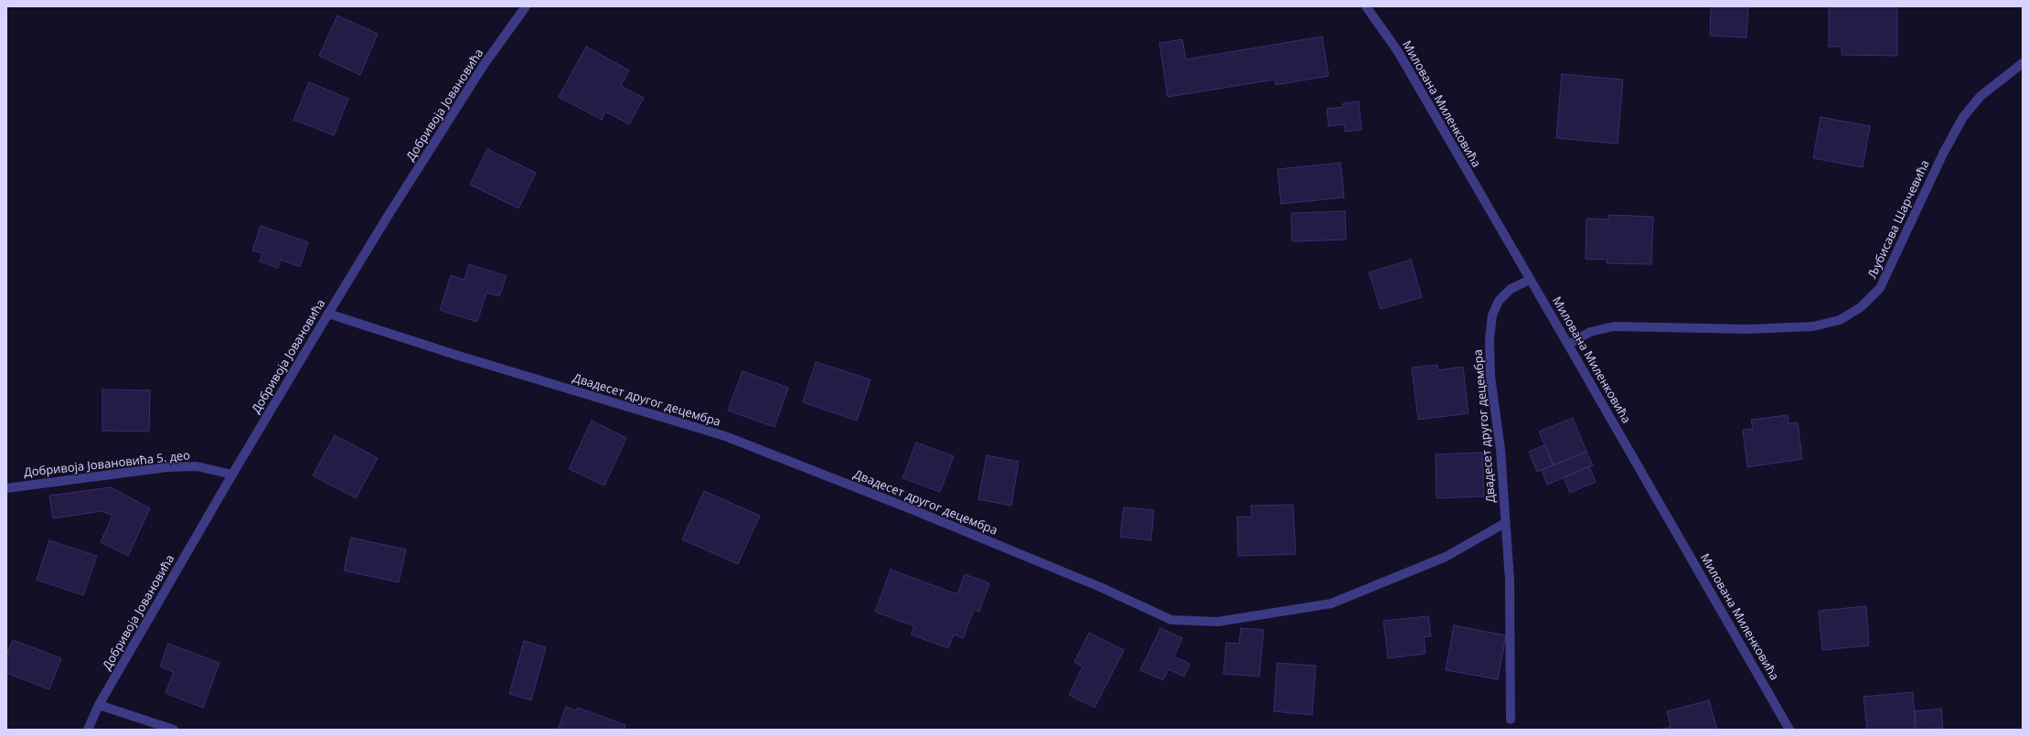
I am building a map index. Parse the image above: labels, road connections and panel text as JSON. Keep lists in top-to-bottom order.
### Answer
{
  "streets": {
    "street": [
      "Милована Миленковића",
      "Добривоја Јовановића",
      "Љубисава Шарчевића",
      "Двадесет другог децембра",
      "Добривоја Јовановића 5. део"
    ]
  },
  "crossings": [
    ["Милована Миленковића", "Љубисава Шарчевића"],
    ["Милована Миленковића", "Двадесет другог децембра"],
    ["Добривоја Јовановића", "Двадесет другог децембра"],
    ["Добривоја Јовановића", "Добривоја Јовановића 5. део"]
  ]
}
